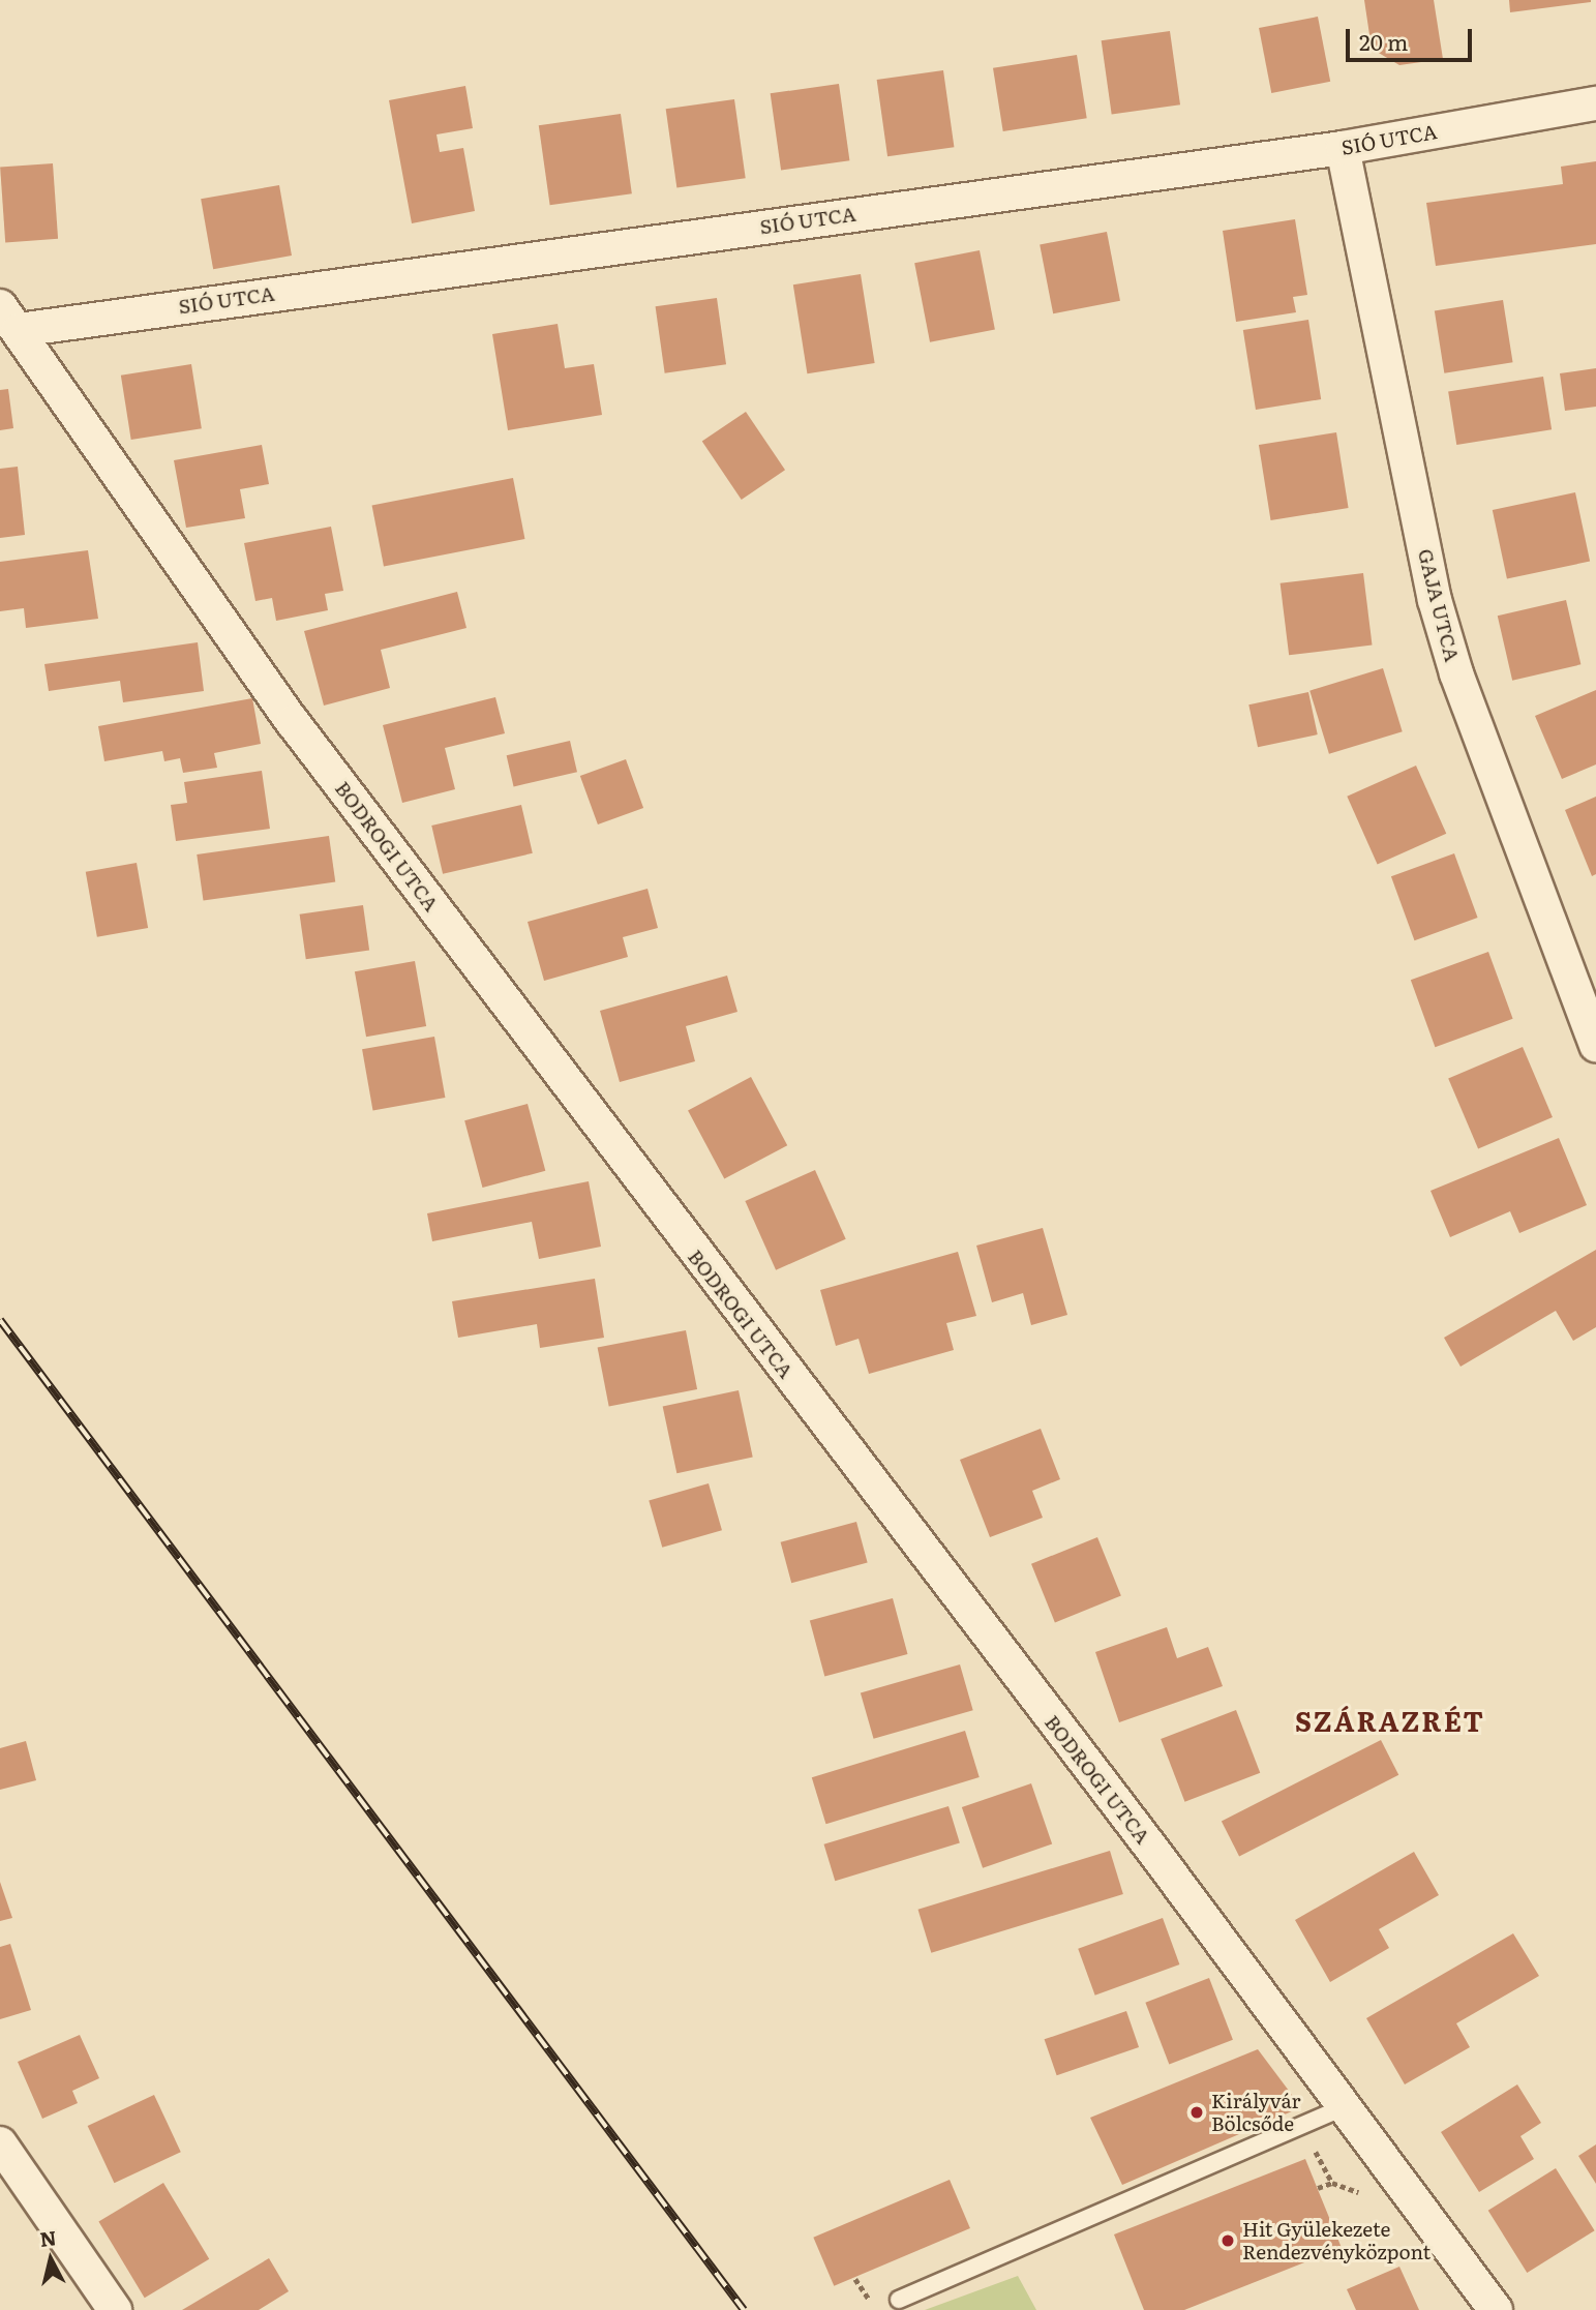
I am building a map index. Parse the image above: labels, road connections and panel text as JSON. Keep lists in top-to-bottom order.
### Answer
{
  "streets": {
    "street": ["SIÓ UTCA", "GAJA UTCA", "BODROGI UTCA"]
  },
  "crossings": [
    ["SIÓ UTCA", "GAJA UTCA"],
    ["SIÓ UTCA", "BODROGI UTCA"]
  ],
  "districts": ["SZÁRAZRÉT"],
  "places": ["Királyvár Bölcsőde", "Hit Gyülekezete Rendezvényközpont"],
  "scale_bar": "20 m",
  "north": "top"
}
